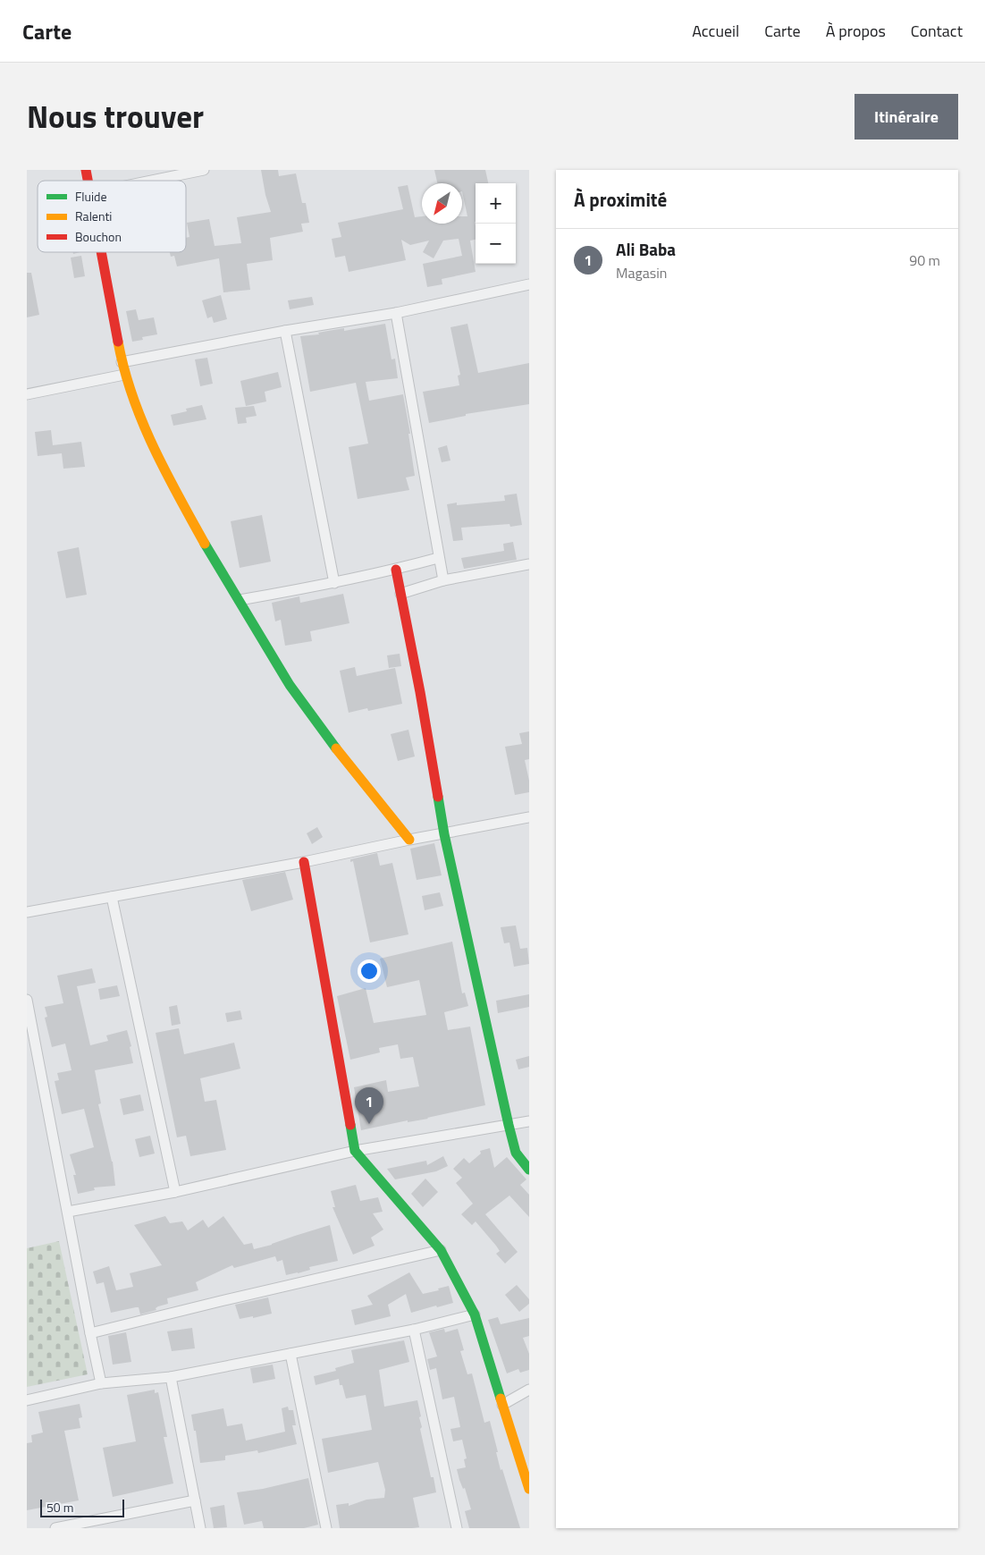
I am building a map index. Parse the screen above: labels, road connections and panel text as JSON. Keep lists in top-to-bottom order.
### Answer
{
  "legend": ["Fluide", "Ralenti", "Bouchon"],
  "scale_bar": "50 m",
  "north": "bottom left",
  "page": {
    "header": "Carte",
    "nav": [
      "Accueil",
      "Carte",
      "À propos",
      "Contact"
    ],
    "title": "Nous trouver",
    "buttons": "Itinéraire",
    "heading": "À proximité",
    "map_buttons": ["+", "−"],
    "list": [
      {
        "mark": "1",
        "name": "Ali Baba",
        "note": "Magasin",
        "value": "90 m"
      }
    ],
    "pins": "1",
    "scale": "50 m"
  }
}
